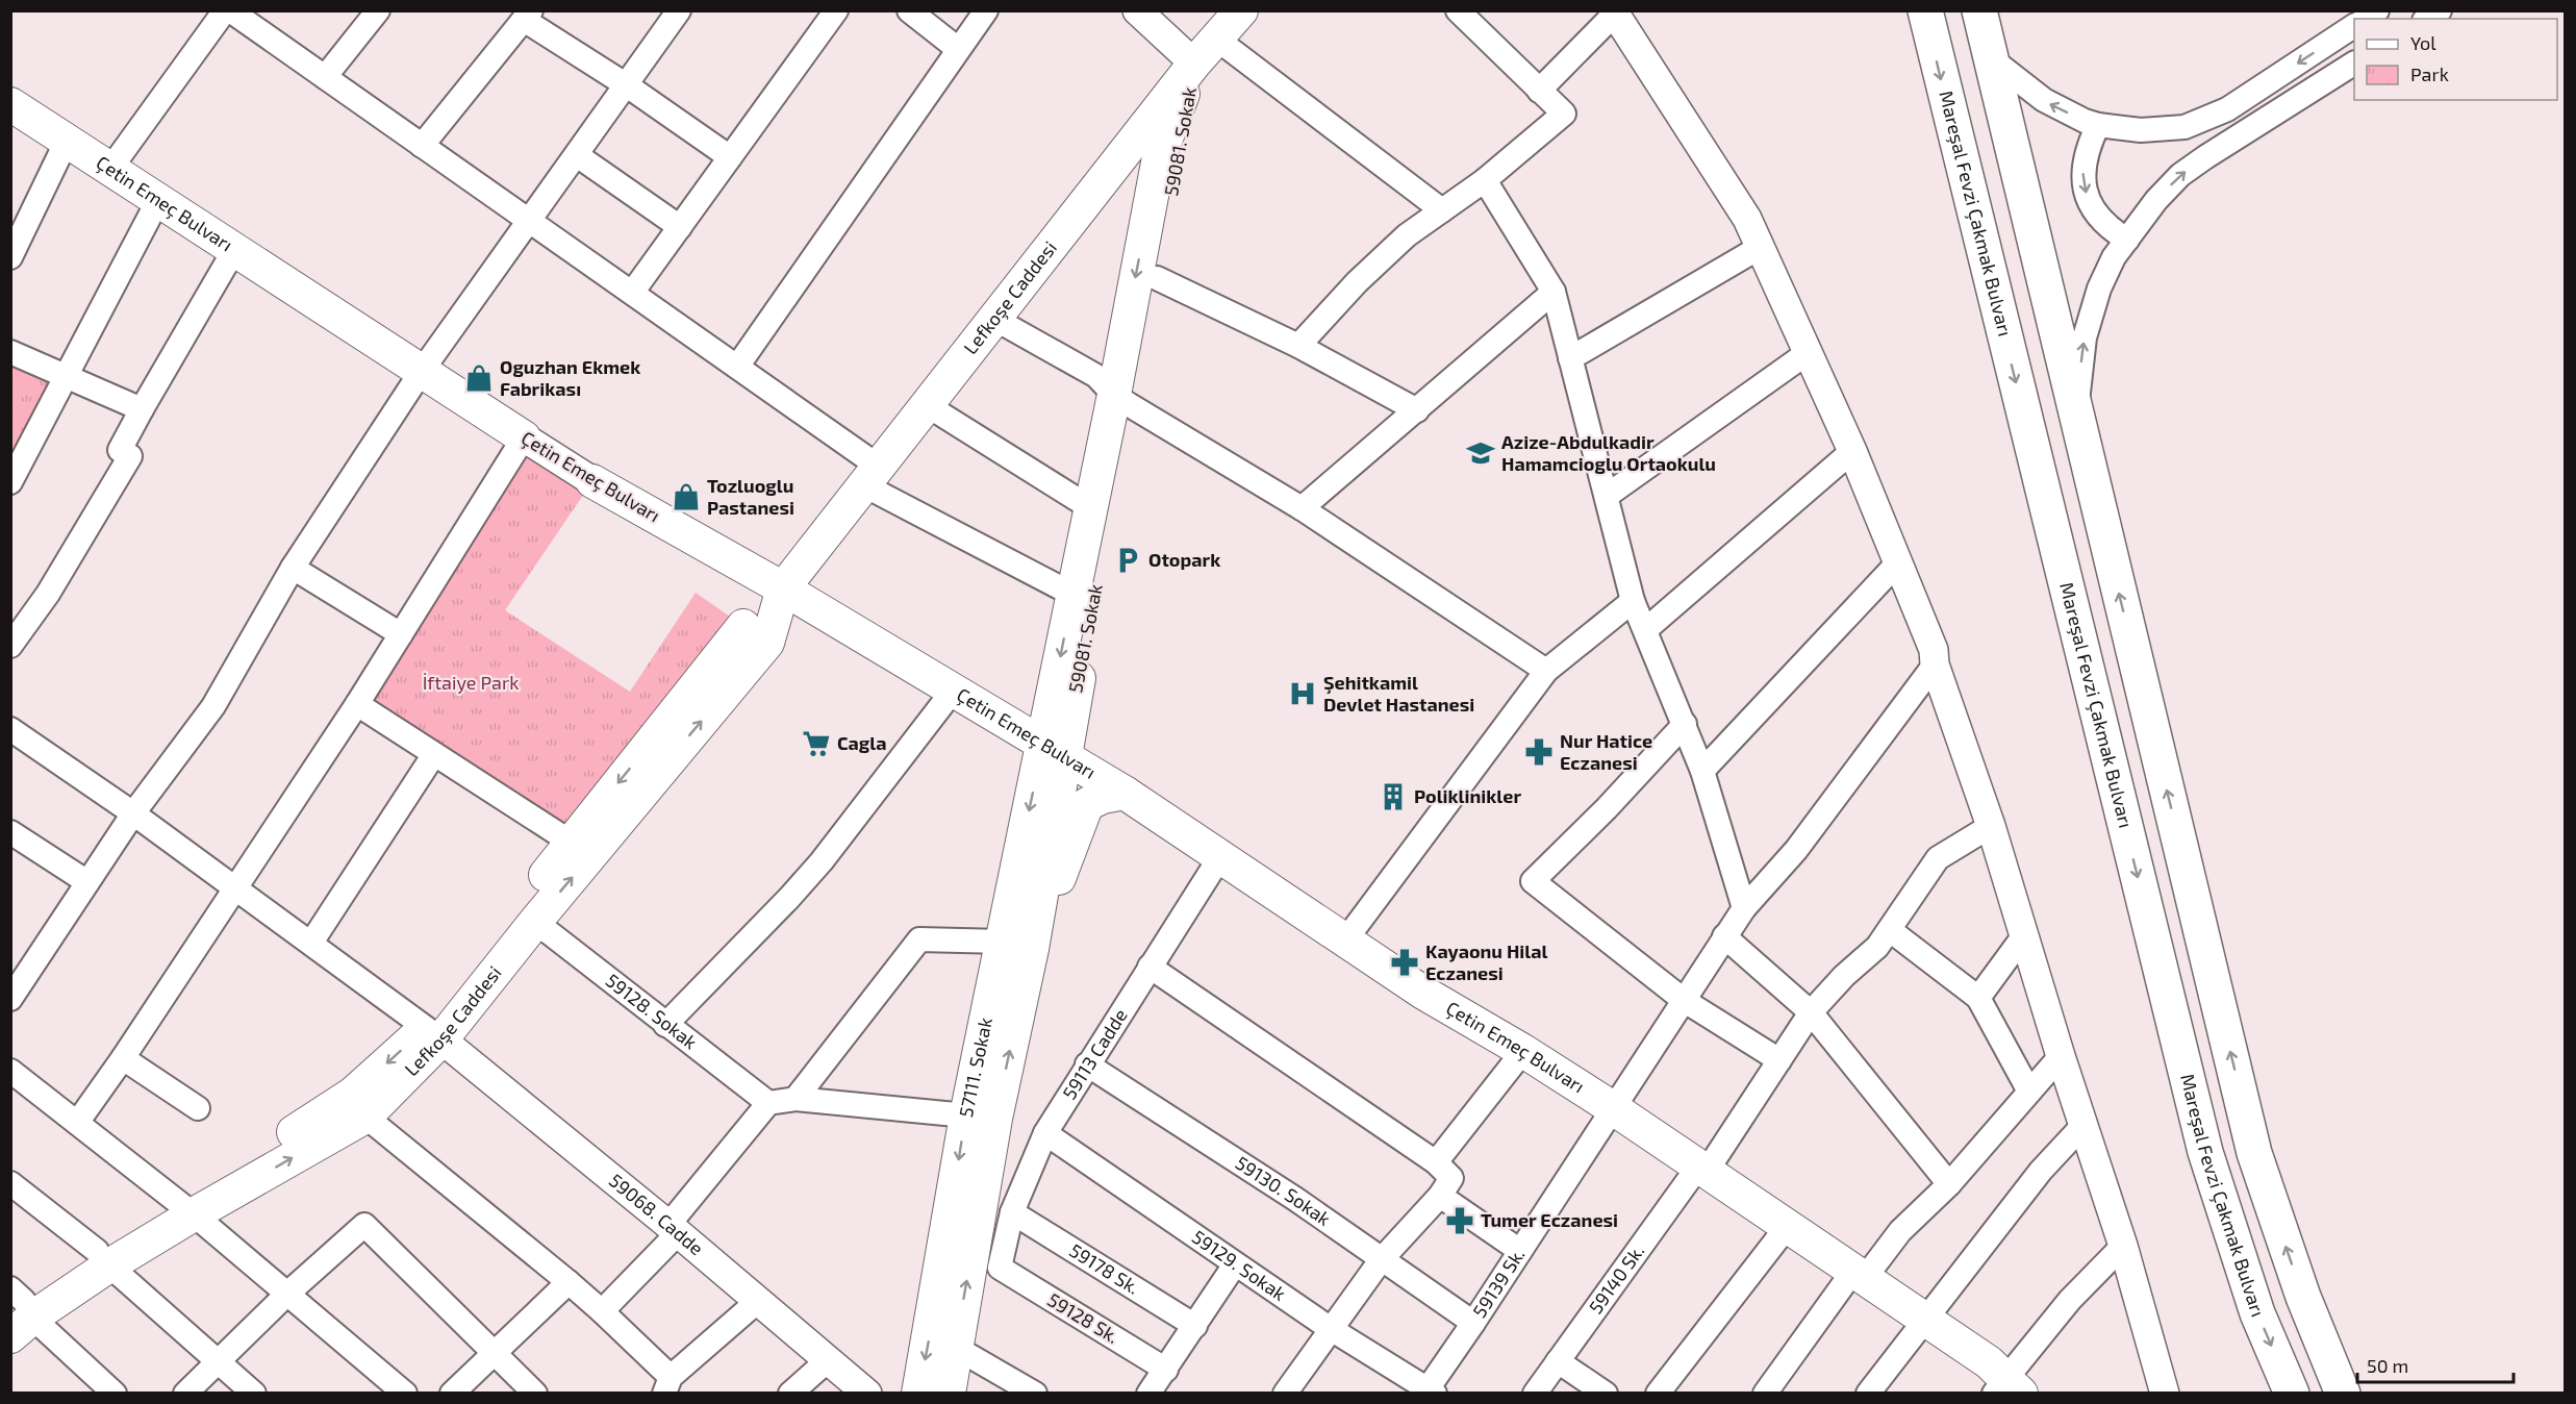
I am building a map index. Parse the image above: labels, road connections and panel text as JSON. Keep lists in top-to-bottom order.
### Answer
{
  "streets": {
    "main road": [
      "59081. Sokak",
      "Çetin Emeç Bulvarı",
      "Mareşal Fevzi Çakmak Bulvarı",
      "Lefkoşe Caddesi",
      "57111. Sokak"
    ],
    "street": [
      "59128. Sokak",
      "59113 Cadde",
      "59130. Sokak",
      "59068. Cadde",
      "59129. Sokak",
      "59178 Sk.",
      "59140 Sk.",
      "59139 Sk.",
      "59128 Sk."
    ]
  },
  "crossings": [
    ["59081. Sokak", "Çetin Emeç Bulvarı"],
    ["59081. Sokak", "Lefkoşe Caddesi"],
    ["Çetin Emeç Bulvarı", "Lefkoşe Caddesi"],
    ["Çetin Emeç Bulvarı", "59113 Cadde"],
    ["Çetin Emeç Bulvarı", "59140 Sk."],
    ["Çetin Emeç Bulvarı", "59139 Sk."],
    ["Lefkoşe Caddesi", "59128. Sokak"],
    ["Lefkoşe Caddesi", "59068. Cadde"],
    ["59113 Cadde", "59130. Sokak"],
    ["59113 Cadde", "59129. Sokak"],
    ["59113 Cadde", "59178 Sk."],
    ["59113 Cadde", "59128 Sk."],
    ["59130. Sokak", "59139 Sk."],
    ["59129. Sokak", "59139 Sk."]
  ],
  "parks": ["İftaiye Park"],
  "places": {
    "shop": ["Oguzhan Ekmek Fabrikası", "Tozluoglu Pastanesi"],
    "school or university": ["Azize-Abdulkadir Hamamcioglu Ortaokulu"],
    "parking": ["Otopark"],
    "hospital": ["Şehitkamil Devlet Hastanesi"],
    "supermarket": ["Cagla"],
    "pharmacy": ["Nur Hatice Eczanesi", "Kayaonu Hilal Eczanesi", "Tumer Eczanesi"],
    "building": ["Poliklinikler"]
  },
  "legend": ["Yol", "Park"],
  "scale_bar": "50 m"
}
